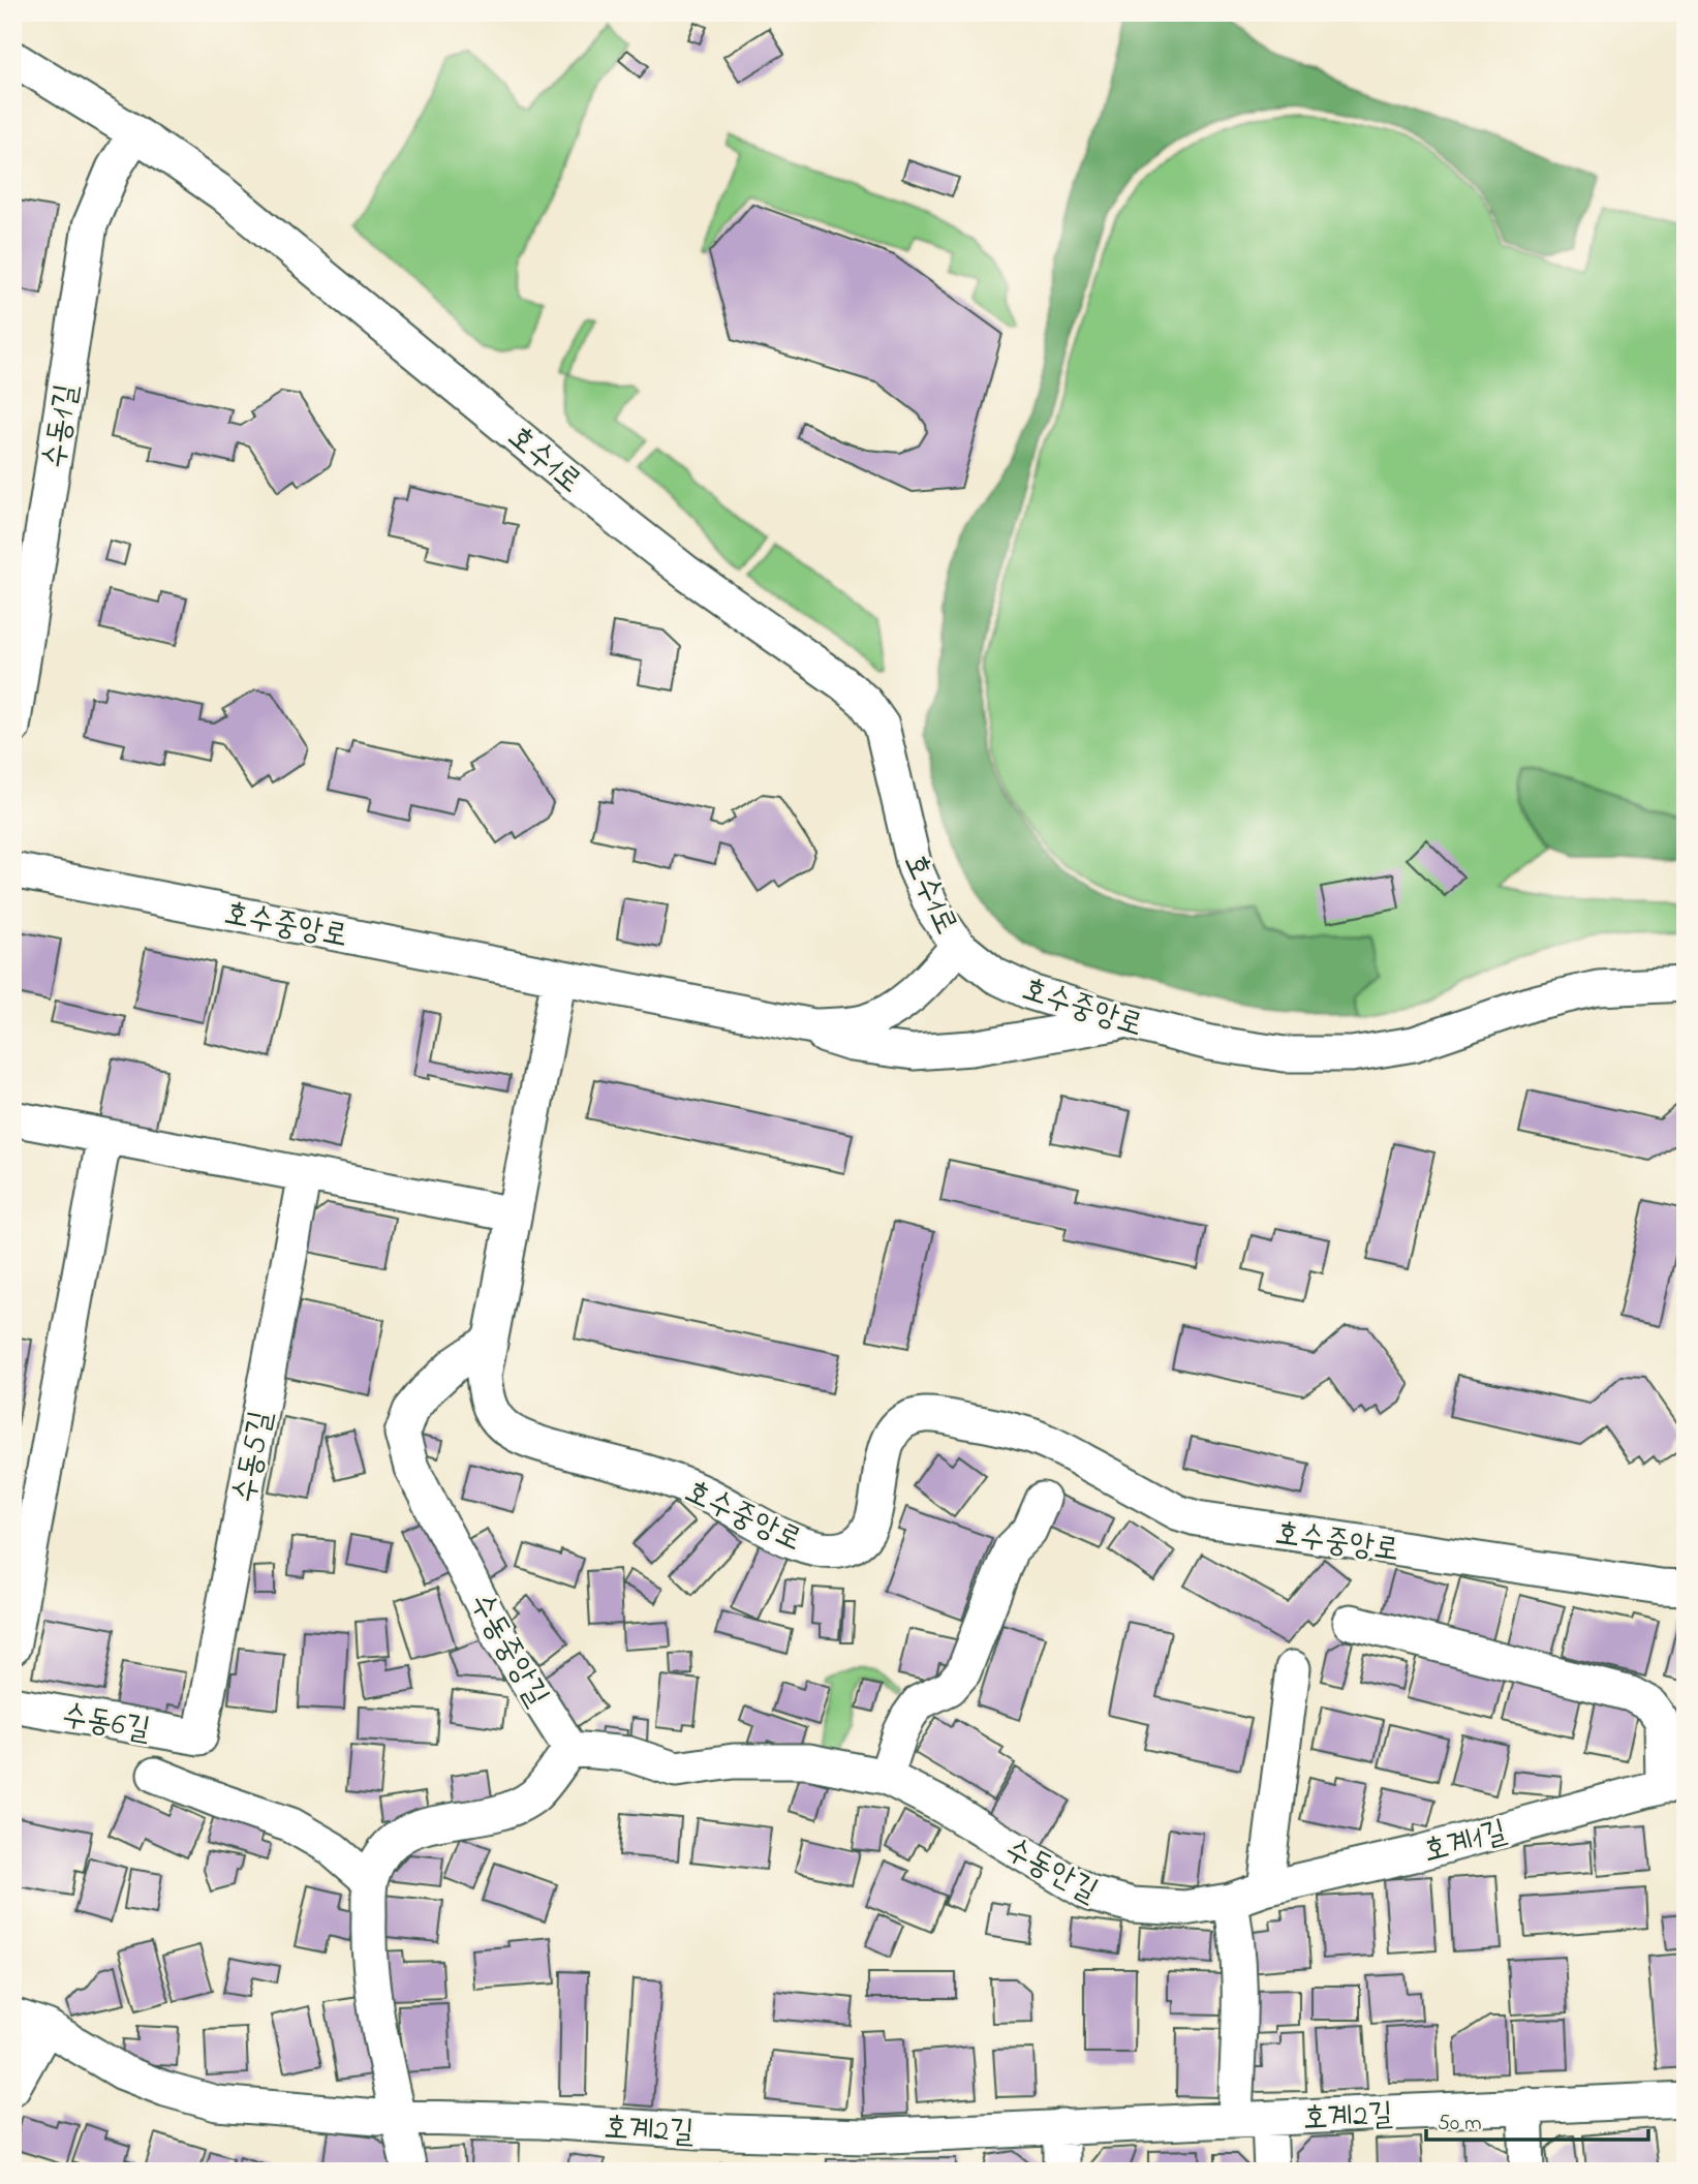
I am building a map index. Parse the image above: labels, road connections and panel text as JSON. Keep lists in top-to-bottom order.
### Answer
{
  "streets": {
    "street": [
      "수동1길",
      "호수1로",
      "호수중앙로",
      "수동5길",
      "수동중앙길",
      "수동6길",
      "호계1길",
      "수동안길",
      "호계2길"
    ]
  },
  "crossings": [
    ["수동1길", "호수1로"],
    ["호수1로", "호수중앙로"],
    ["호수중앙로", "수동중앙길"],
    ["수동5길", "수동6길"],
    ["수동중앙길", "수동안길"],
    ["호계1길", "수동안길"]
  ],
  "scale_bar": "50 m"
}
